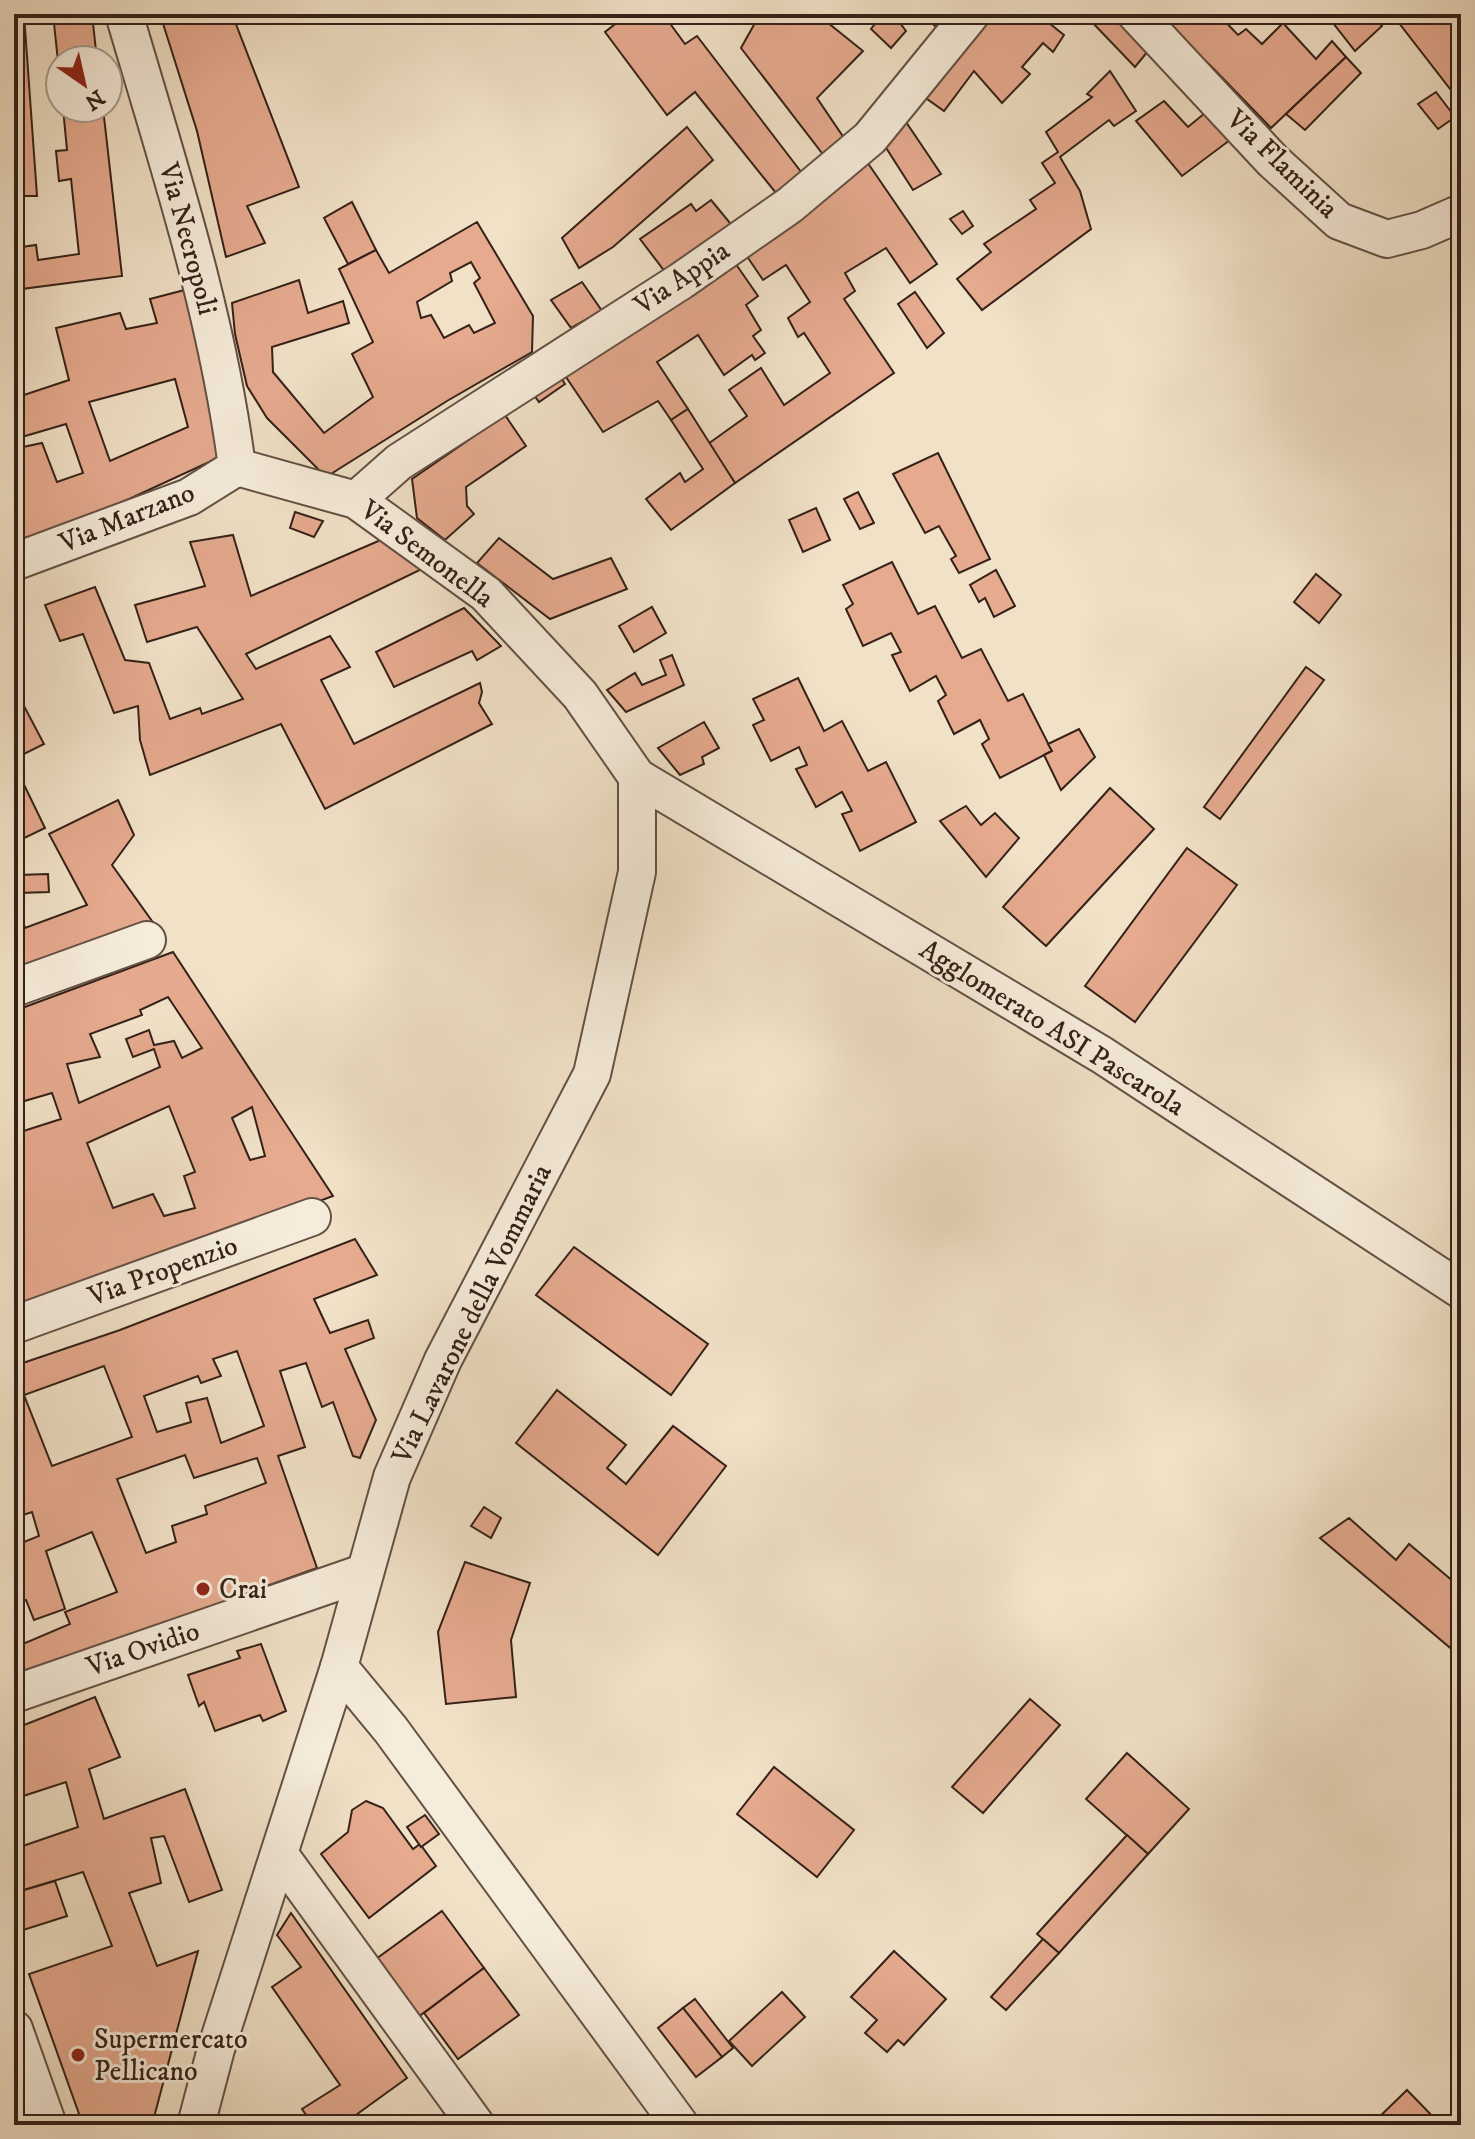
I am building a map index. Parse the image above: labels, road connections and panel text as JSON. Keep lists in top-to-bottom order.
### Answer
{
  "streets": {
    "street": [
      "Via Flaminia",
      "Via Necropoli",
      "Via Appia",
      "Via Marzano",
      "Via Semonella",
      "Agglomerato ASI Pascarola",
      "Via Propenzio",
      "Via Lavarone della Vommaria",
      "Via Ovidio"
    ]
  },
  "crossings": [
    ["Via Necropoli", "Via Marzano"],
    ["Via Necropoli", "Via Semonella"],
    ["Via Appia", "Via Semonella"],
    ["Via Marzano", "Via Semonella"],
    ["Via Semonella", "Agglomerato ASI Pascarola"],
    ["Via Semonella", "Via Lavarone della Vommaria"],
    ["Agglomerato ASI Pascarola", "Via Lavarone della Vommaria"],
    ["Via Lavarone della Vommaria", "Via Ovidio"]
  ],
  "places": ["Crai", "Supermercato Pellicano"],
  "north": "bottom right"
}
